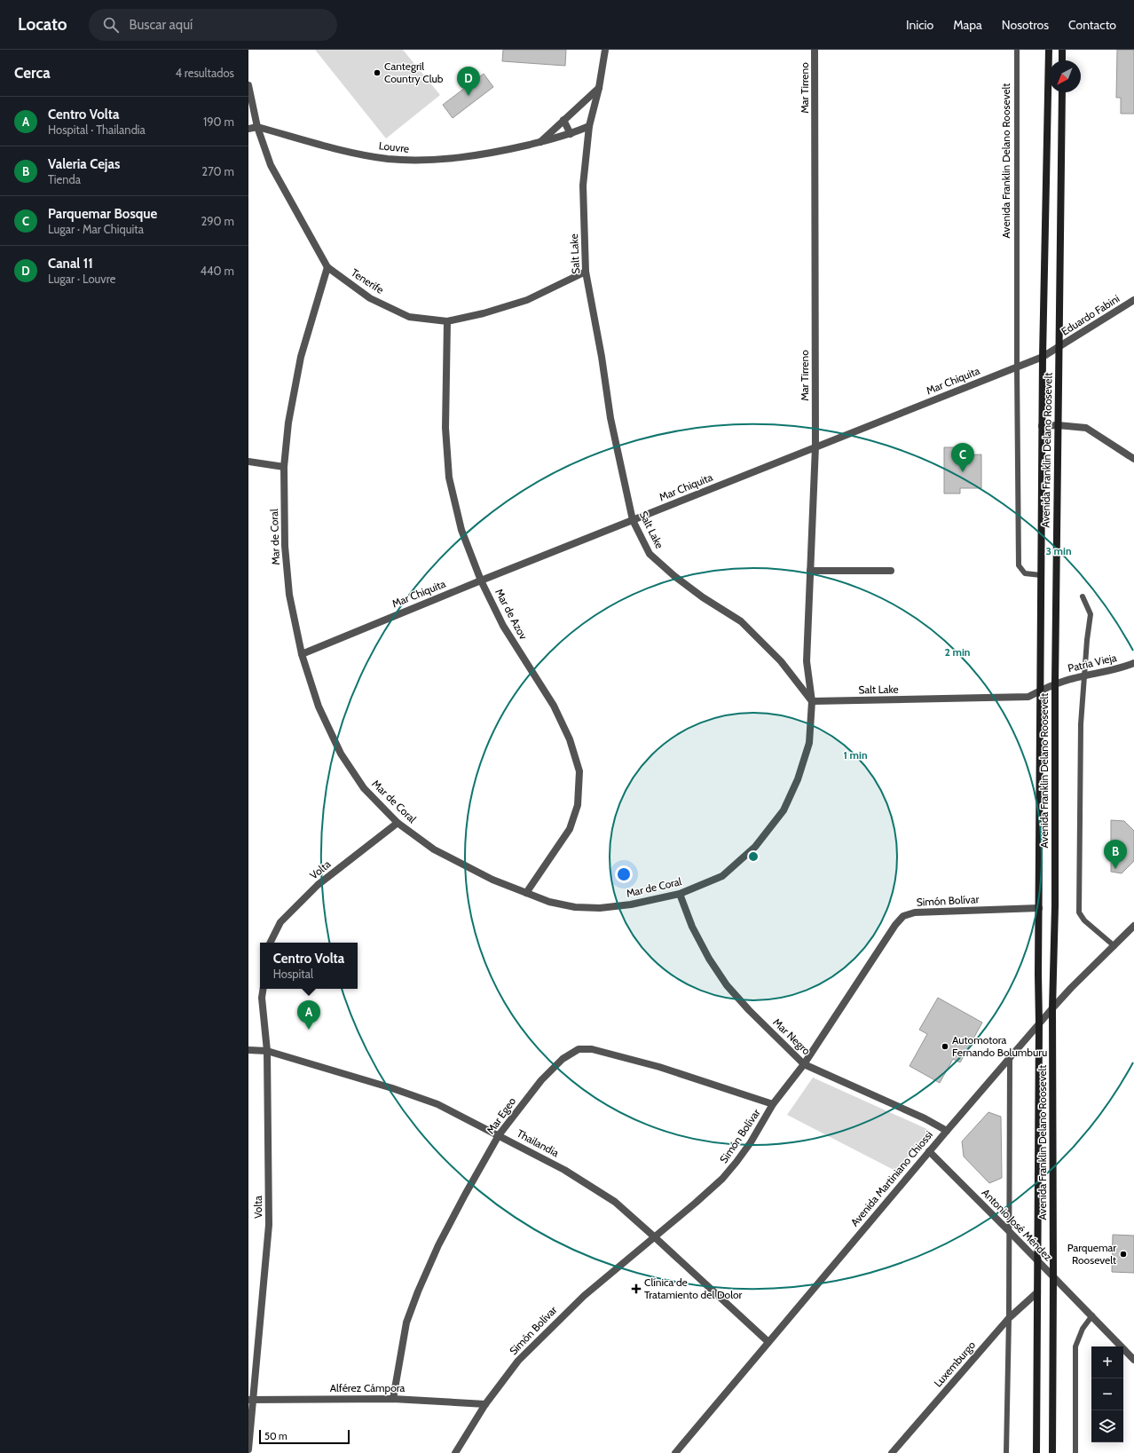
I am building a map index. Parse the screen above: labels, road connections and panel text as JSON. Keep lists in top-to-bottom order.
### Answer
{
  "streets": {
    "main road": ["Avenida Franklin Delano Roosevelt"],
    "street": [
      "Mar Tirreno",
      "Louvre",
      "Salt Lake",
      "Tenerife",
      "Eduardo Fabini",
      "Mar Chiquita",
      "Mar de Coral",
      "Mar de Azov",
      "Patria Vieja",
      "Volta",
      "Simón Bolívar",
      "Mar Negro",
      "Mar Egeo",
      "Thailandia",
      "Avenida Martiniano Chiossi",
      "Antonio José Méndez",
      "Luxemburgo",
      "Alférez Cámpora"
    ]
  },
  "crossings": [
    ["Mar Tirreno", "Salt Lake"],
    ["Mar Tirreno", "Mar Chiquita"],
    ["Mar Tirreno", "Mar de Coral"],
    ["Louvre", "Salt Lake"],
    ["Louvre", "Tenerife"],
    ["Avenida Franklin Delano Roosevelt", "Salt Lake"],
    ["Avenida Franklin Delano Roosevelt", "Eduardo Fabini"],
    ["Avenida Franklin Delano Roosevelt", "Mar Chiquita"],
    ["Avenida Franklin Delano Roosevelt", "Patria Vieja"],
    ["Avenida Franklin Delano Roosevelt", "Simón Bolívar"],
    ["Avenida Franklin Delano Roosevelt", "Avenida Martiniano Chiossi"],
    ["Avenida Franklin Delano Roosevelt", "Antonio José Méndez"],
    ["Avenida Franklin Delano Roosevelt", "Luxemburgo"],
    ["Salt Lake", "Tenerife"],
    ["Salt Lake", "Mar Chiquita"],
    ["Salt Lake", "Mar de Coral"],
    ["Salt Lake", "Patria Vieja"],
    ["Tenerife", "Mar de Coral"],
    ["Tenerife", "Mar de Azov"],
    ["Eduardo Fabini", "Mar Chiquita"],
    ["Mar Chiquita", "Mar de Coral"],
    ["Mar Chiquita", "Mar de Azov"],
    ["Mar de Coral", "Mar de Azov"],
    ["Mar de Coral", "Volta"],
    ["Mar de Coral", "Mar Negro"],
    ["Volta", "Thailandia"],
    ["Volta", "Alférez Cámpora"],
    ["Simón Bolívar", "Mar Negro"],
    ["Simón Bolívar", "Mar Egeo"],
    ["Simón Bolívar", "Thailandia"],
    ["Simón Bolívar", "Alférez Cámpora"],
    ["Mar Negro", "Avenida Martiniano Chiossi"],
    ["Mar Egeo", "Thailandia"],
    ["Mar Egeo", "Alférez Cámpora"],
    ["Thailandia", "Avenida Martiniano Chiossi"],
    ["Avenida Martiniano Chiossi", "Antonio José Méndez"]
  ],
  "places": {
    "other": ["Cantegril Country Club", "Automotora Fernando Bolumburu", "Parquemar Roosevelt"],
    "health": ["Clínica de Tratamiento del Dolor"]
  },
  "scale_bar": "50 m",
  "north": "bottom left",
  "page": {
    "header": "Locato",
    "search": "Buscar aquí",
    "nav": [
      "Inicio",
      "Mapa",
      "Nosotros",
      "Contacto"
    ],
    "heading": ["Cerca", "4 resultados"],
    "pins": [
      "D",
      "C",
      "B",
      "A"
    ],
    "list": [
      {
        "mark": "A",
        "name": "Centro Volta",
        "note": "Hospital · Thailandia",
        "value": "190 m"
      },
      {
        "mark": "B",
        "name": "Valeria Cejas",
        "note": "Tienda",
        "value": "270 m"
      },
      {
        "mark": "C",
        "name": "Parquemar Bosque",
        "note": "Lugar · Mar Chiquita",
        "value": "290 m"
      },
      {
        "mark": "D",
        "name": "Canal 11",
        "note": "Lugar · Louvre",
        "value": "440 m"
      }
    ],
    "popup": ["Centro Volta", "Hospital"],
    "map_buttons": ["+", "−"],
    "scale": "50 m"
  },
  "rings": ["3 min", "2 min", "1 min"]
}
